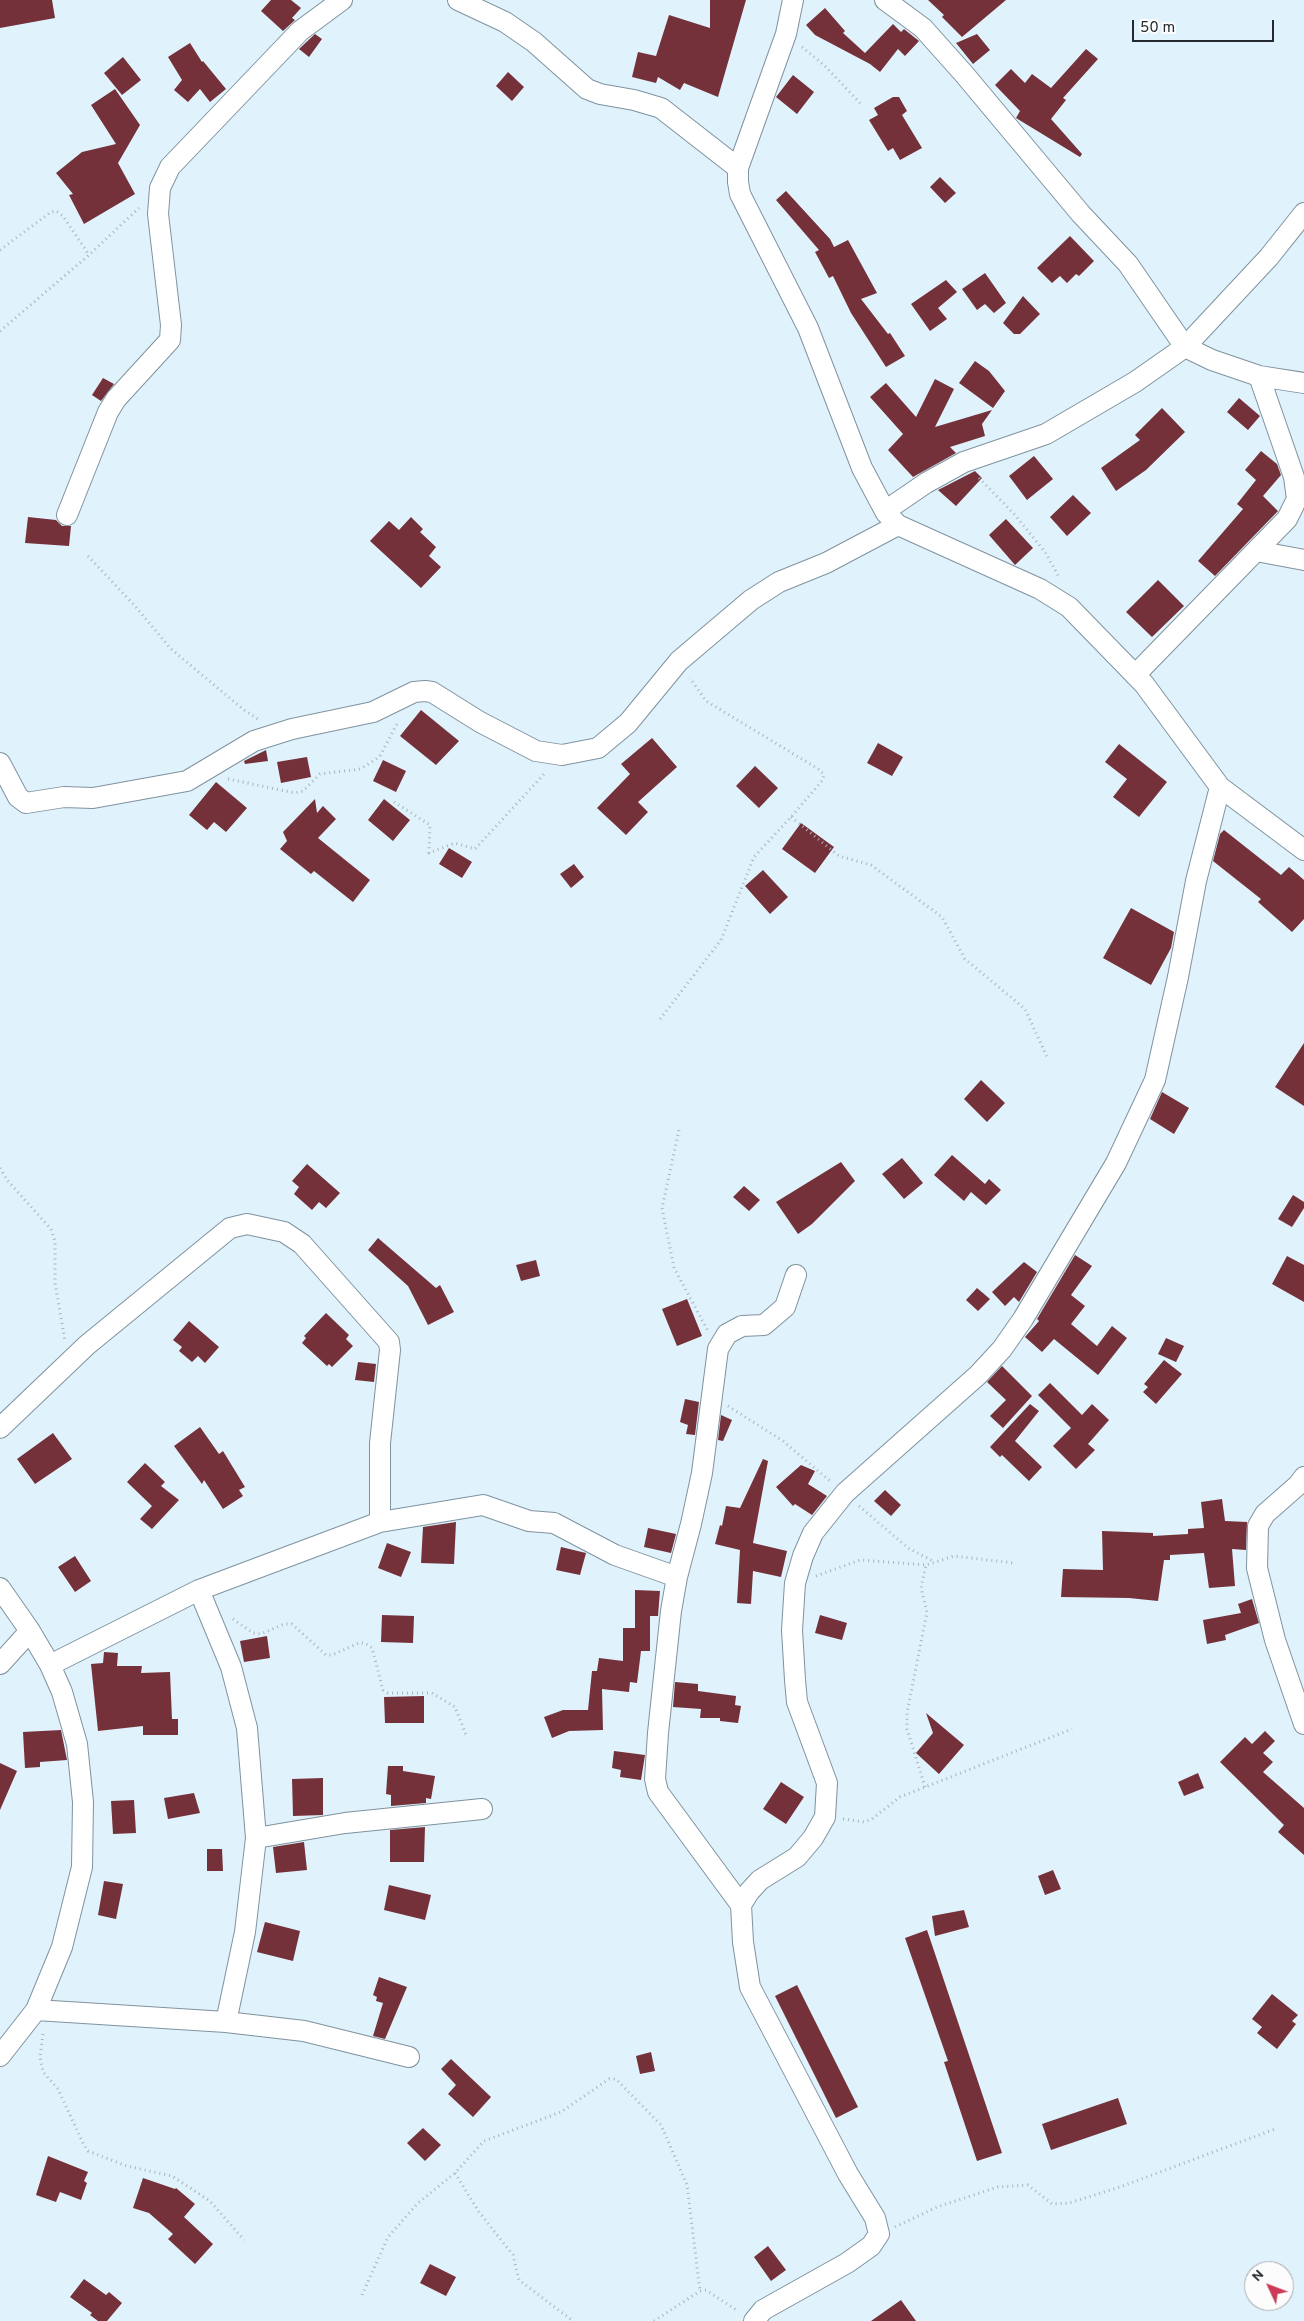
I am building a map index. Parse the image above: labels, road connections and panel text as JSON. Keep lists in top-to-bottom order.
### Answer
{
  "scale_bar": "50 m",
  "north": "top left"
}
